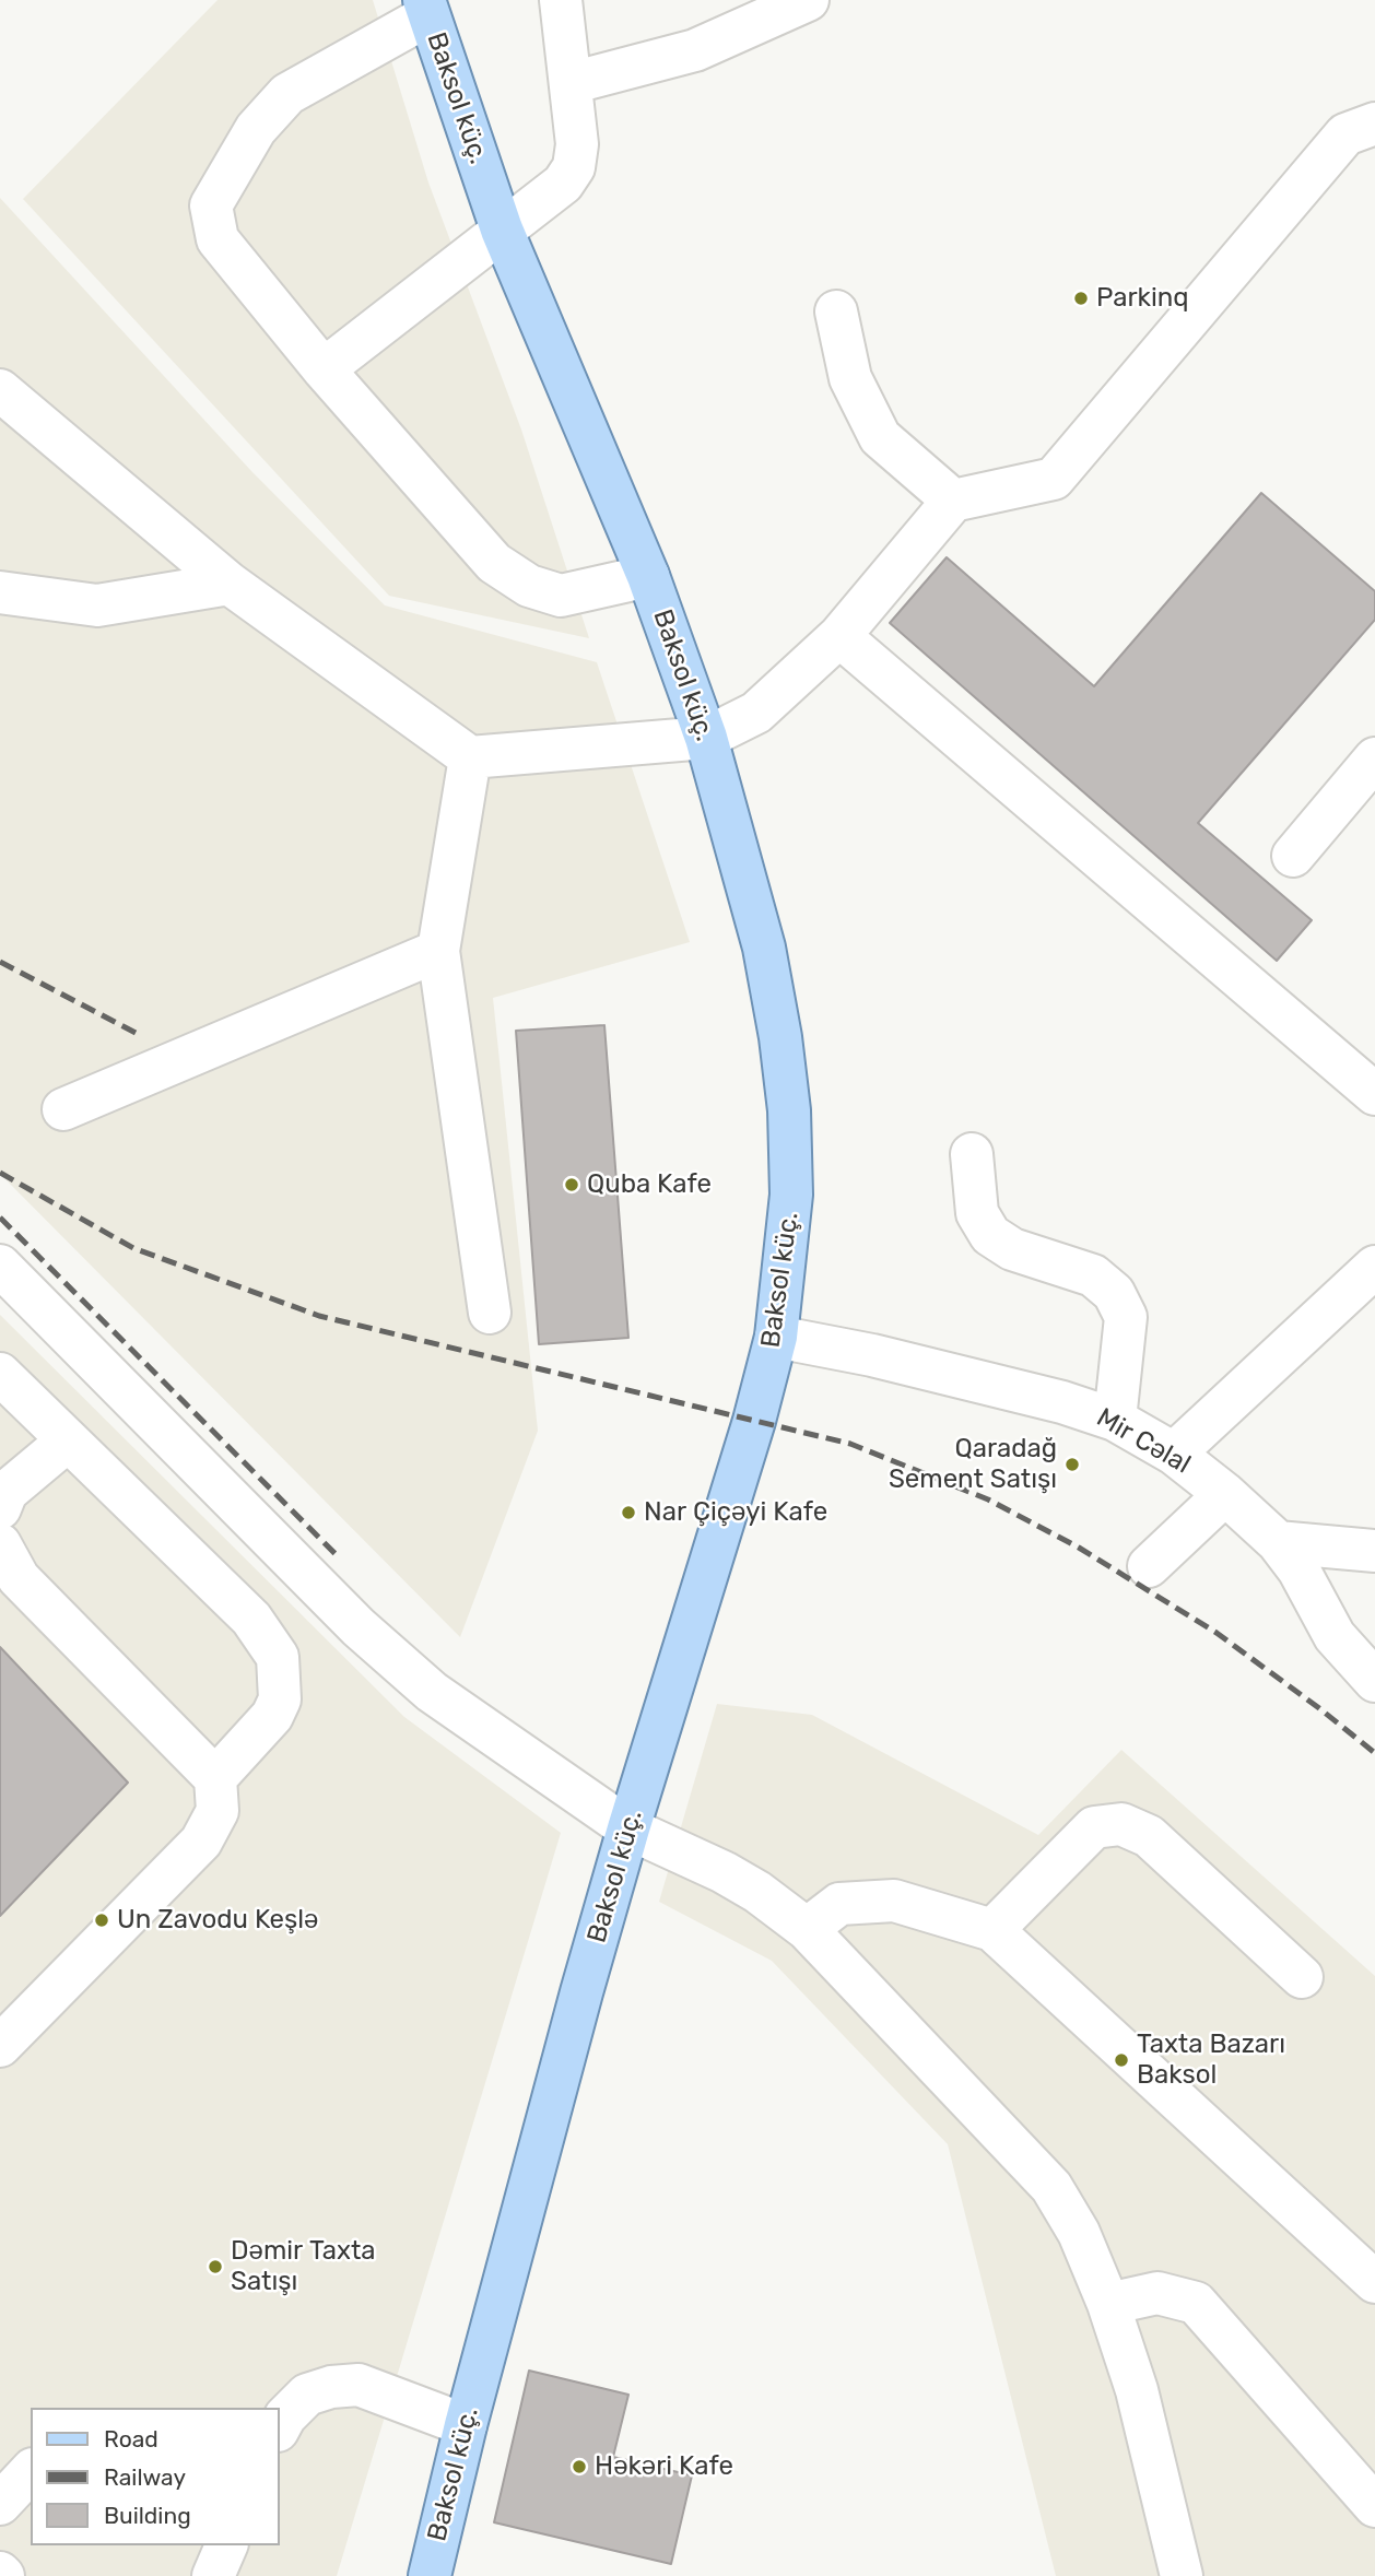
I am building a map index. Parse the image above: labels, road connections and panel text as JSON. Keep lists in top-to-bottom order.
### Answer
{
  "streets": {
    "main road": ["Baksol küç."],
    "street": ["Mir Cəlal"]
  },
  "crossings": [
    ["Baksol küç.", "Mir Cəlal"]
  ],
  "places": [
    "Parkinq",
    "Quba Kafe",
    "Qaradağ Sement Satışı",
    "Nar Çiçəyi Kafe",
    "Un Zavodu Keşlə",
    "Taxta Bazarı Baksol",
    "Dəmir Taxta Satışı",
    "Həkəri Kafe"
  ],
  "legend": ["Road", "Railway", "Building"]
}
